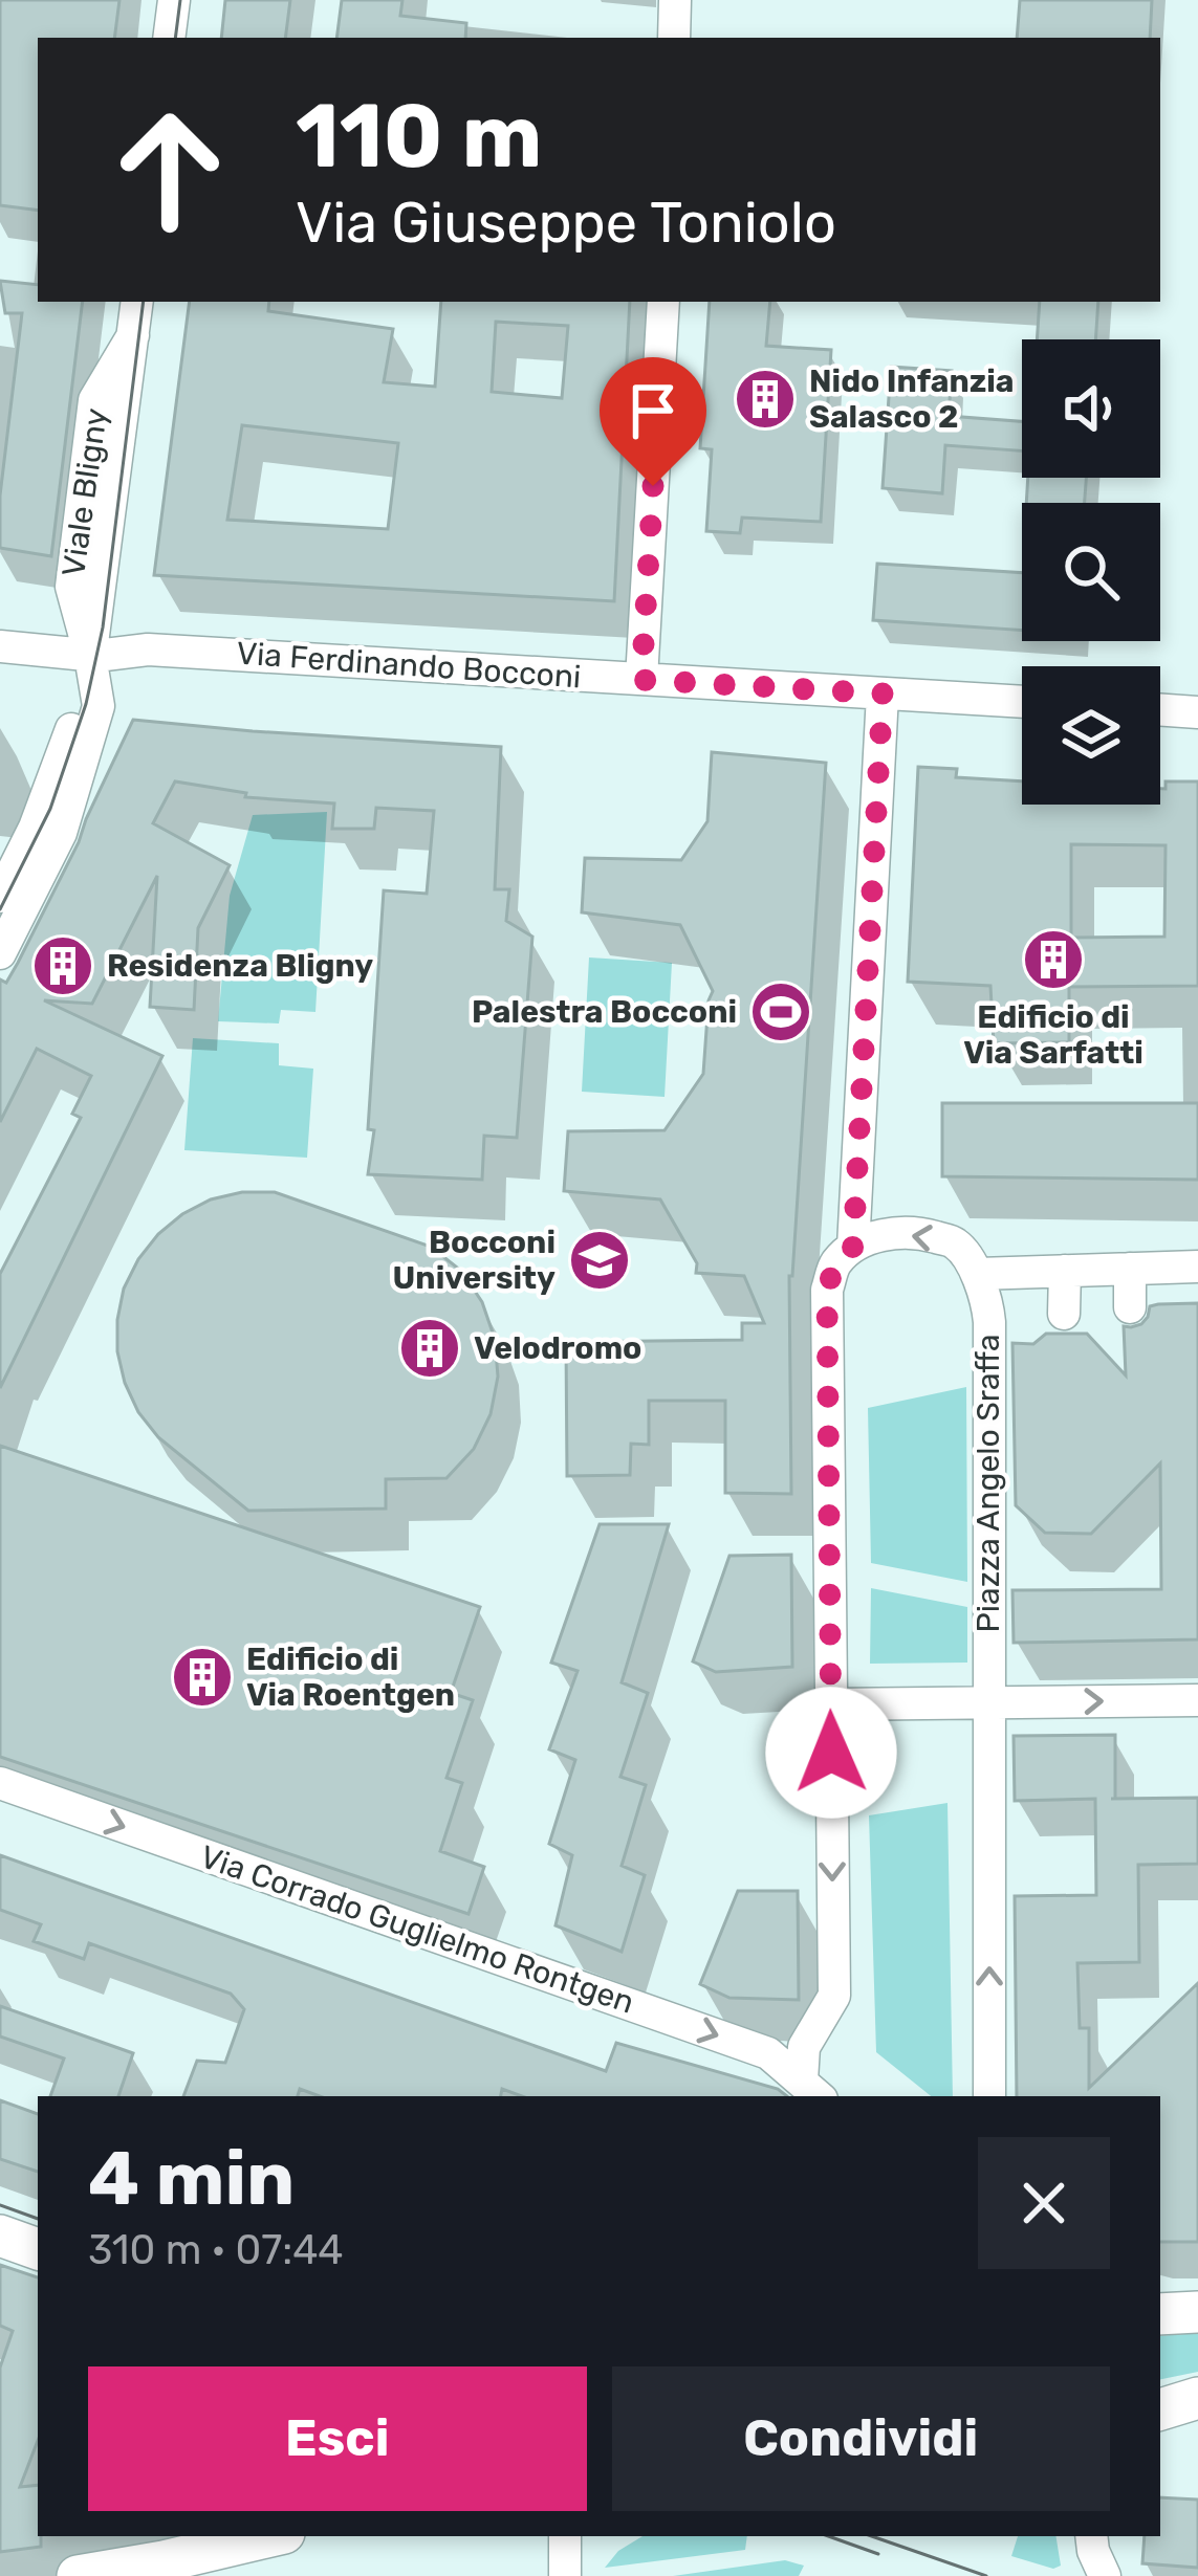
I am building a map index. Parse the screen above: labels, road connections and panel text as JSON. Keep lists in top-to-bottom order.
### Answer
{
  "streets": {
    "street": [
      "Viale Bligny",
      "Via Ferdinando Bocconi",
      "Piazza Angelo Sraffa",
      "Via Corrado Guglielmo Rontgen"
    ]
  },
  "crossings": [
    ["Viale Bligny", "Via Ferdinando Bocconi"]
  ],
  "one_way": ["Via Corrado Guglielmo Rontgen"],
  "places": {
    "building": [
      "Nido Infanzia Salasco 2",
      "Edificio di Via Sarfatti",
      "Residenza Bligny",
      "Velodromo",
      "Edificio di Via Roentgen"
    ],
    "sports": ["Palestra Bocconi"],
    "school or university": ["Bocconi University"]
  },
  "page": {
    "turn": ["110 m", "Via Giuseppe Toniolo"],
    "heading": ["4 min", "310 m · 07:44"],
    "buttons": ["Esci", "Condividi"]
  }
}
